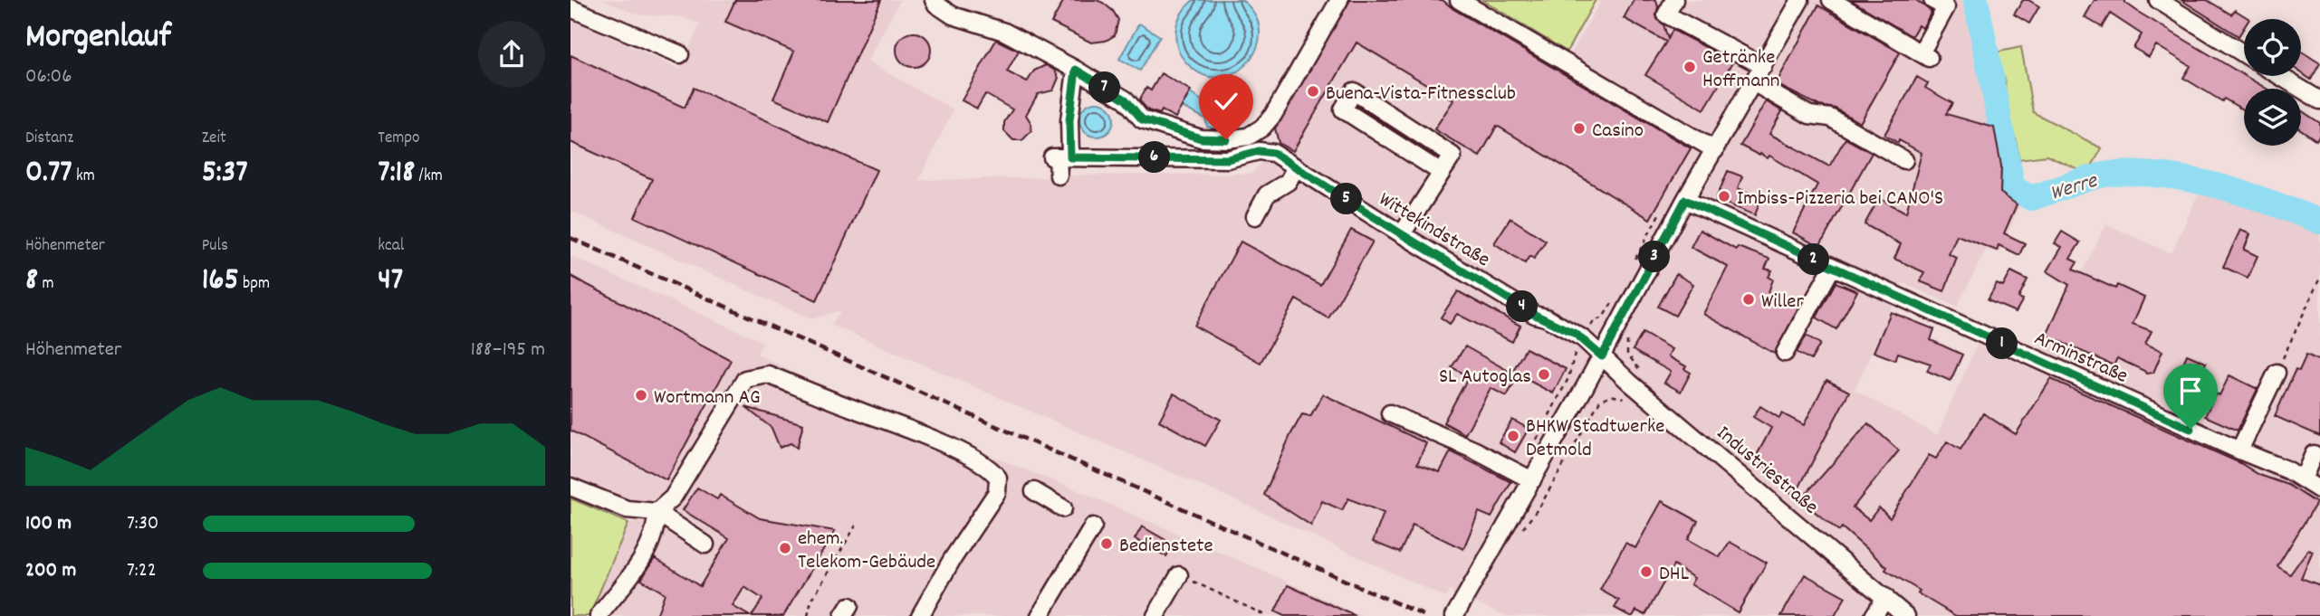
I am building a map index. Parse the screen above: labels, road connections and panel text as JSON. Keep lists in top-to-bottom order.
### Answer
{
  "streets": {
    "street": ["Wittekindstraße", "Arminstraße", "Industriestraße"]
  },
  "crossings": [
    ["Wittekindstraße", "Industriestraße"]
  ],
  "water": ["Werre"],
  "places": [
    "Getränke Hoffmann",
    "Buena-Vista-Fitnessclub",
    "Casino",
    "Imbiss-Pizzeria bei CANO'S",
    "Willer",
    "SL Autoglas",
    "Wortmann AG",
    "BHKW Stadtwerke Detmold",
    "Bedienstete",
    "ehem. Telekom-Gebäude",
    "DHL"
  ],
  "page": {
    "heading": ["Morgenlauf", "06:06"],
    "pins": [
      "7",
      "6",
      "5",
      "3",
      "2",
      "4",
      "1"
    ],
    "stats": [
      ["Distanz", "0.77 km"],
      ["Zeit", "5:37"],
      ["Tempo", "7:18 /km"],
      ["Höhenmeter", "8 m"],
      ["Puls", "165 bpm"],
      ["kcal", "47"]
    ],
    "chart": ["Höhenmeter", "188–195 m"],
    "list": [
      {
        "name": "100 m",
        "note": "7:30"
      },
      {
        "name": "200 m",
        "note": "7:22"
      }
    ]
  }
}
